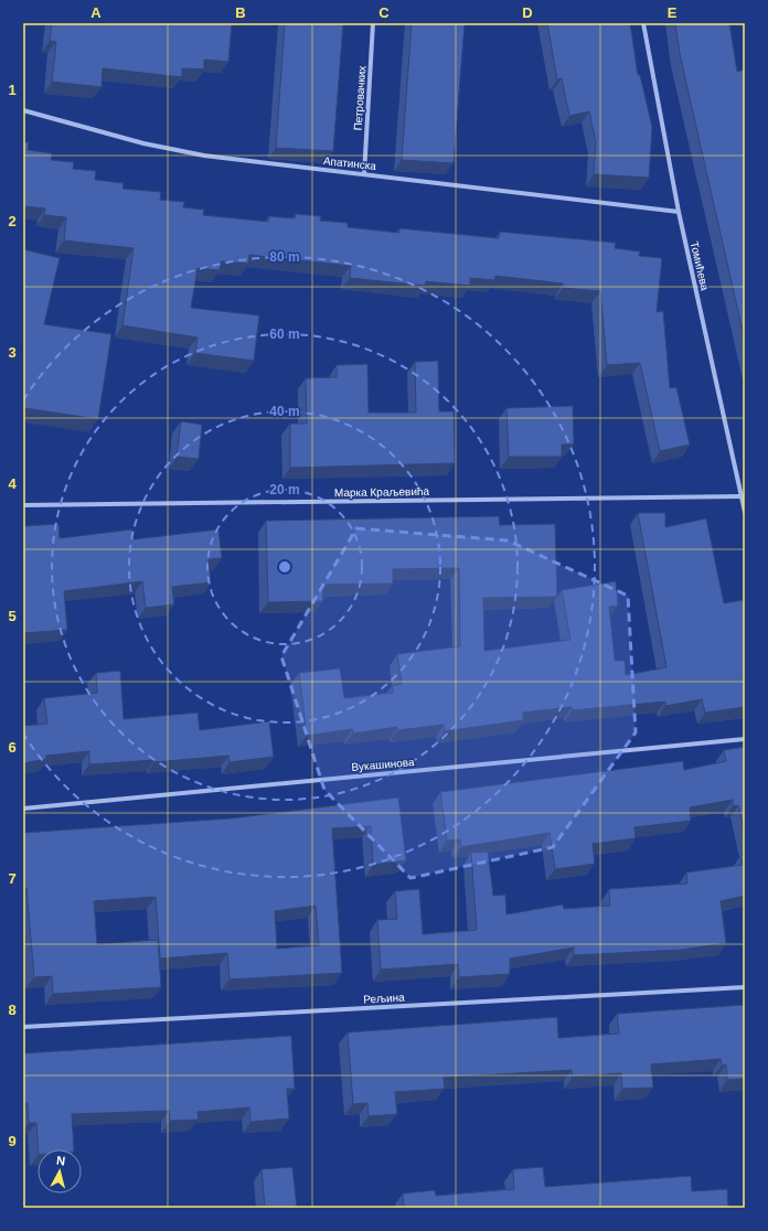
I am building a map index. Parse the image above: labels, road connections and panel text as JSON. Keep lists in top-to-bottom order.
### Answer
{
  "streets": {
    "street": [
      "Петровачких",
      "Апатинска",
      "Томићева",
      "Марка Краљевића",
      "Вукашинова",
      "Рељина"
    ]
  },
  "crossings": [
    ["Петровачких", "Апатинска"],
    ["Апатинска", "Томићева"],
    ["Томићева", "Марка Краљевића"]
  ],
  "north": "top",
  "grid": {
    "columns": [
      "A",
      "B",
      "C",
      "D",
      "E"
    ],
    "rows": [
      "1",
      "2",
      "3",
      "4",
      "5",
      "6",
      "7",
      "8",
      "9"
    ]
  },
  "rings": [
    "80 m",
    "60 m",
    "40 m",
    "20 m"
  ]
}
